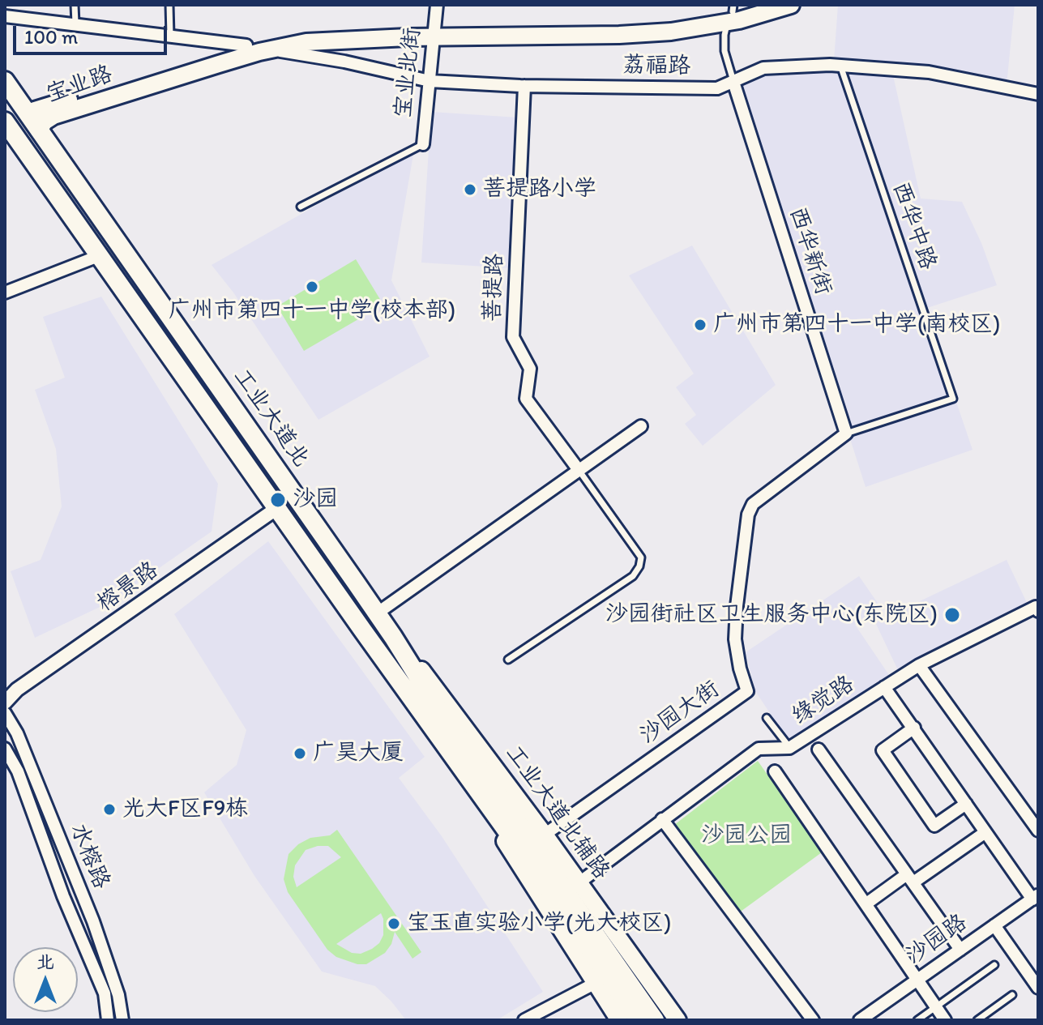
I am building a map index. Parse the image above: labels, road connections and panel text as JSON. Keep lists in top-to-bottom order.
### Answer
{
  "streets": {
    "main road": ["宝业路", "工业大道北", "工业大道北辅路"],
    "street": [
      "荔福路",
      "宝业北街",
      "西华新街",
      "菩提路",
      "榕景路",
      "缘觉路",
      "沙园大街",
      "水榕路",
      "沙园路"
    ],
    "lane": ["西华中路"]
  },
  "crossings": [
    ["荔福路", "宝业北街"],
    ["荔福路", "宝业路"],
    ["荔福路", "西华中路"],
    ["荔福路", "西华新街"],
    ["荔福路", "菩提路"],
    ["宝业北街", "宝业路"],
    ["宝业路", "工业大道北"],
    ["西华中路", "西华新街"],
    ["西华中路", "沙园大街"],
    ["西华新街", "沙园大街"],
    ["工业大道北", "榕景路"],
    ["工业大道北", "工业大道北辅路"],
    ["缘觉路", "工业大道北辅路"],
    ["沙园大街", "工业大道北辅路"]
  ],
  "parks": ["沙园公园"],
  "places": [
    "菩提路小学",
    "广州市第四十一中学(校本部)",
    "广州市第四十一中学(南校区)",
    "沙园",
    "沙园街社区卫生服务中心(东院区)",
    "广昊大厦",
    "光大F区F9栋",
    "宝玉直实验小学(光大校区)"
  ],
  "scale_bar": "100 m",
  "north": "top"
}
